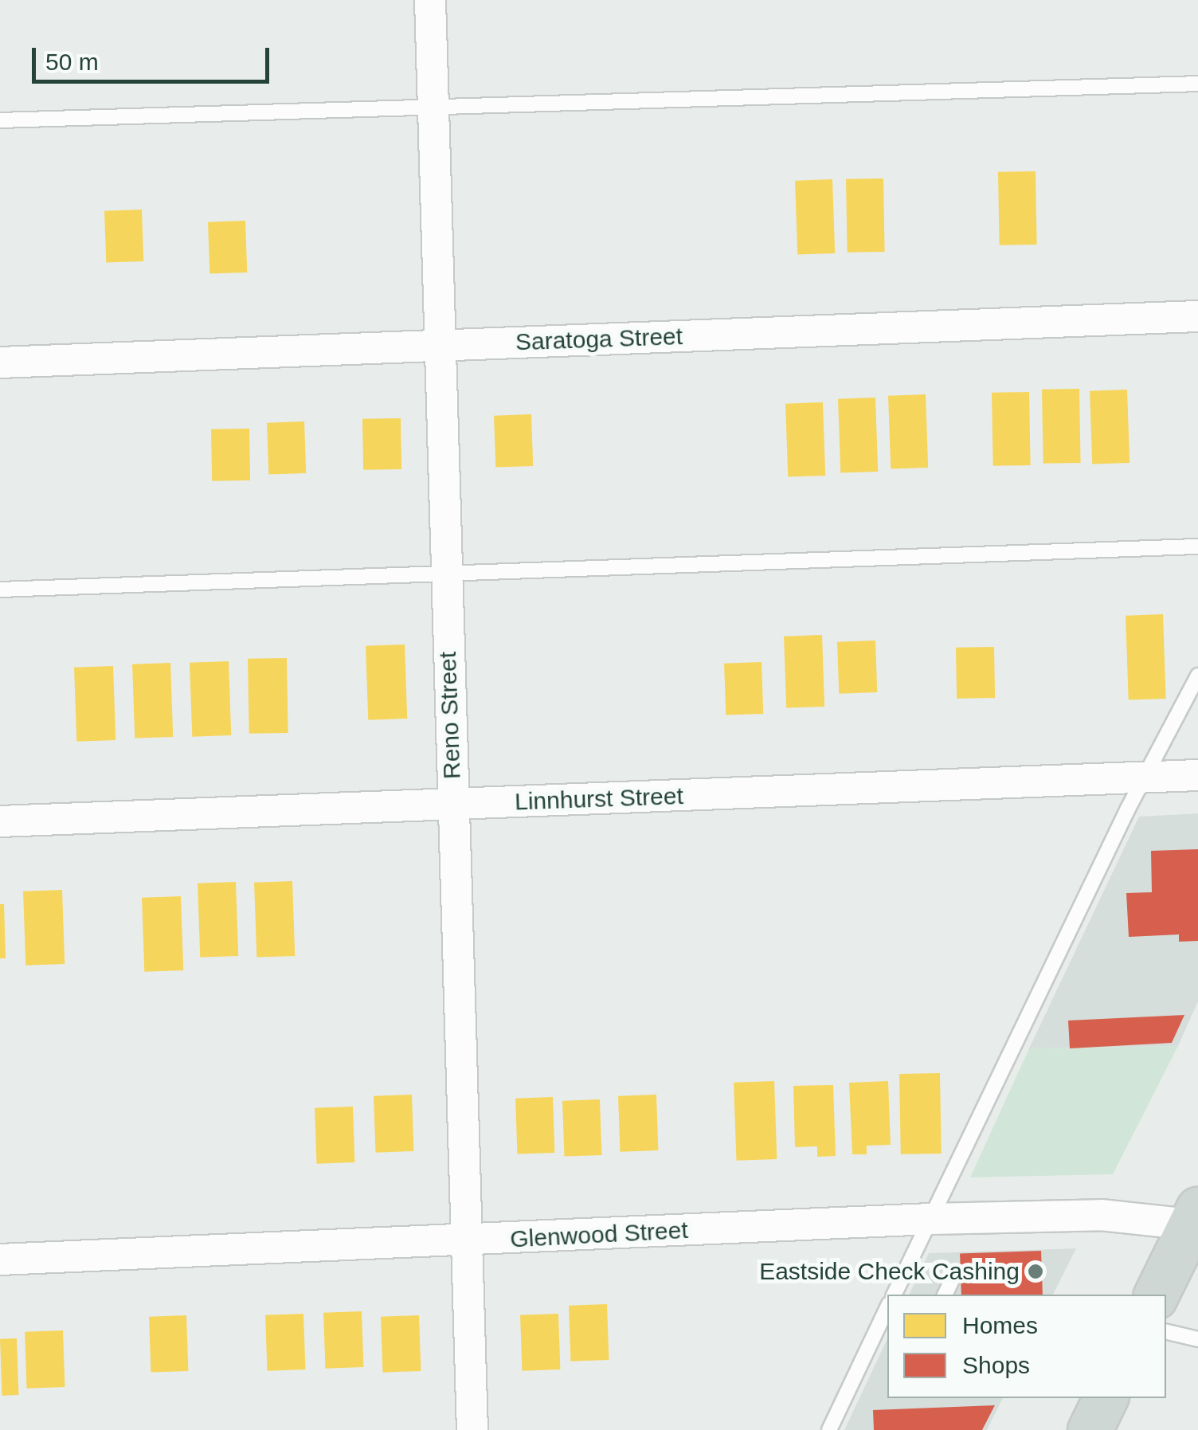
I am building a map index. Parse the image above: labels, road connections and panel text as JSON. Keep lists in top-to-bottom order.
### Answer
{
  "streets": {
    "street": [
      "Saratoga Street",
      "Reno Street",
      "Linnhurst Street",
      "Glenwood Street"
    ]
  },
  "crossings": [
    ["Saratoga Street", "Reno Street"],
    ["Reno Street", "Linnhurst Street"],
    ["Reno Street", "Glenwood Street"]
  ],
  "places": ["Eastside Check Cashing"],
  "legend": ["Homes", "Shops"],
  "scale_bar": "50 m"
}
